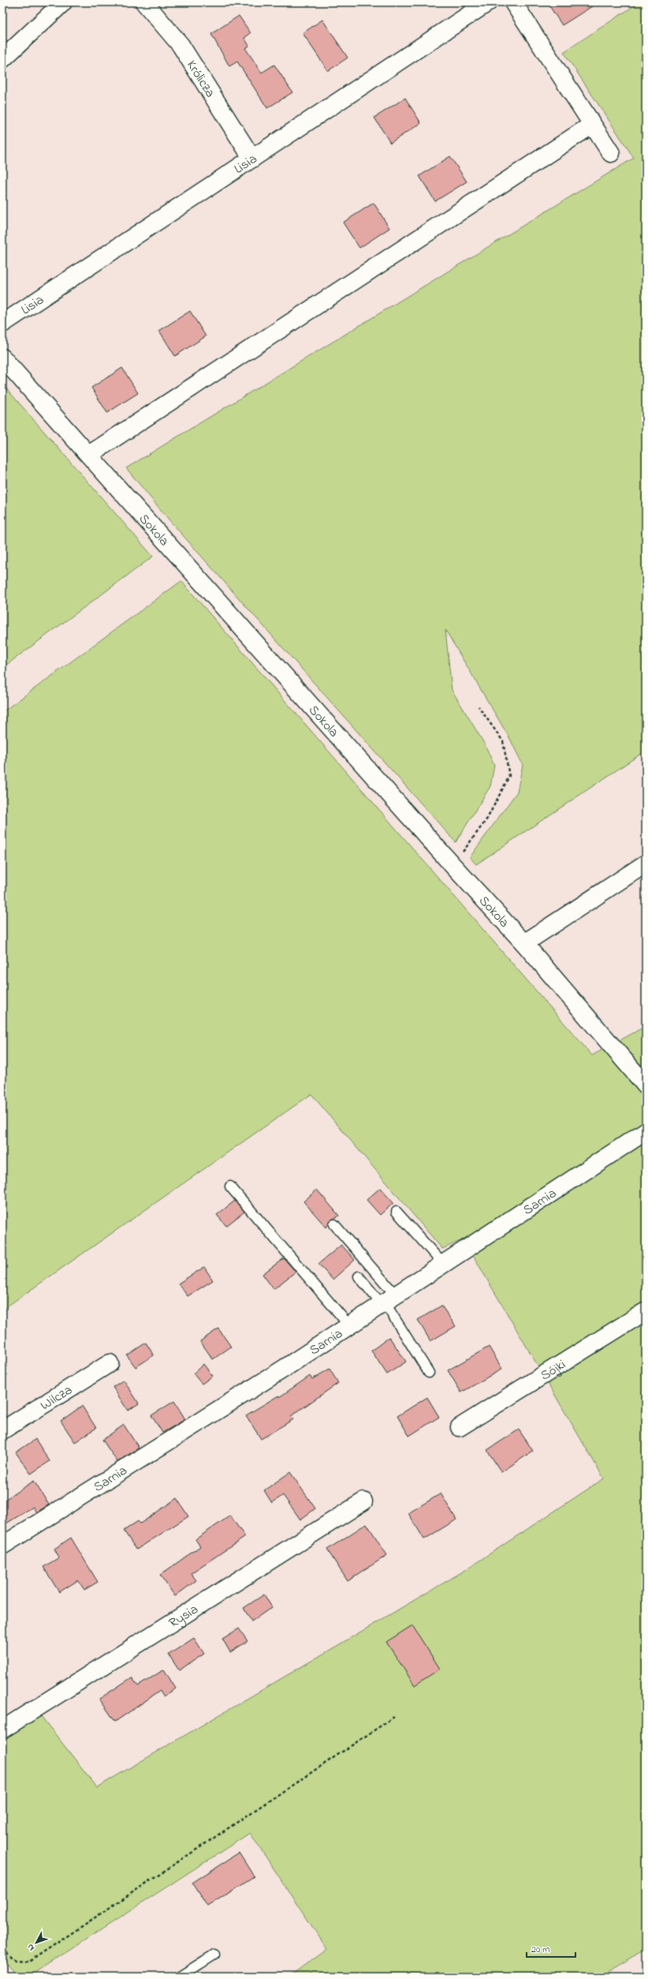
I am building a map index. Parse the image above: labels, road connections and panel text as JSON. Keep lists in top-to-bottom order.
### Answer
{
  "streets": {
    "street": [
      "Królicza",
      "Lisia",
      "Sokola",
      "Sarnia",
      "Sójki",
      "Wilcza",
      "Rysia"
    ]
  },
  "crossings": [
    ["Królicza", "Lisia"]
  ],
  "scale_bar": "20 m",
  "north": "bottom left"
}
